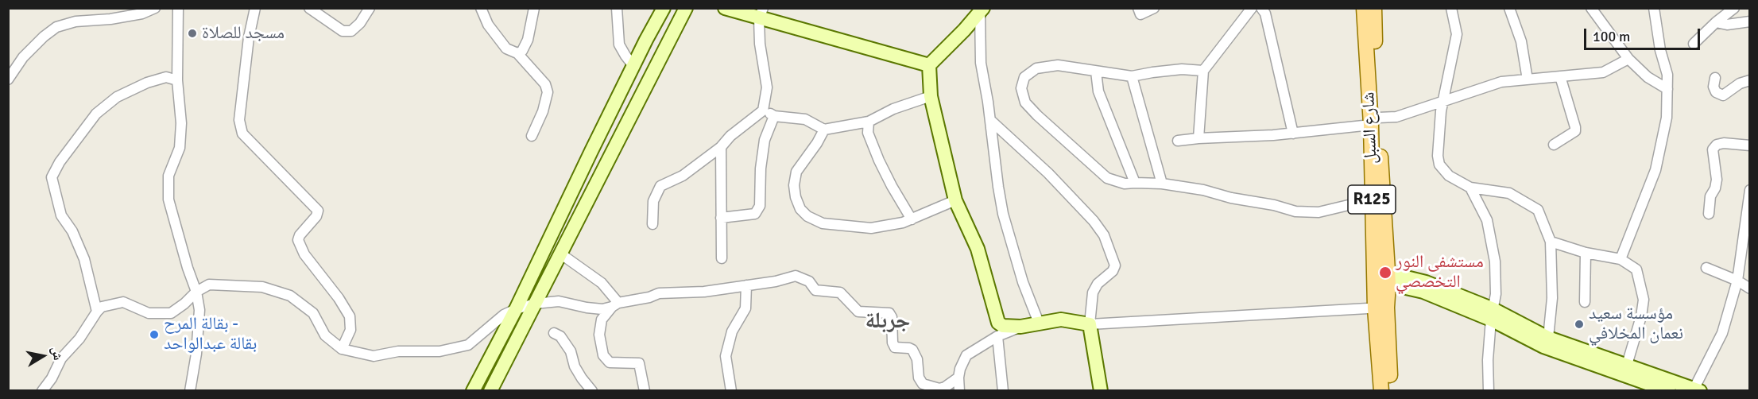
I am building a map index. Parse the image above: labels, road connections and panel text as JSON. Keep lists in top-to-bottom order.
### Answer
{
  "streets": {
    "main road": ["شارع السبل", "R125"]
  },
  "districts": ["جربلة"],
  "places": [
    "مسجد للصلاة",
    "مستشفى النور التخصصي",
    "مؤسسة سعيد نعمان المخلافي",
    "بقالة المرح - بقالة عبدالواحد"
  ],
  "scale_bar": "100 m",
  "north": "right"
}
